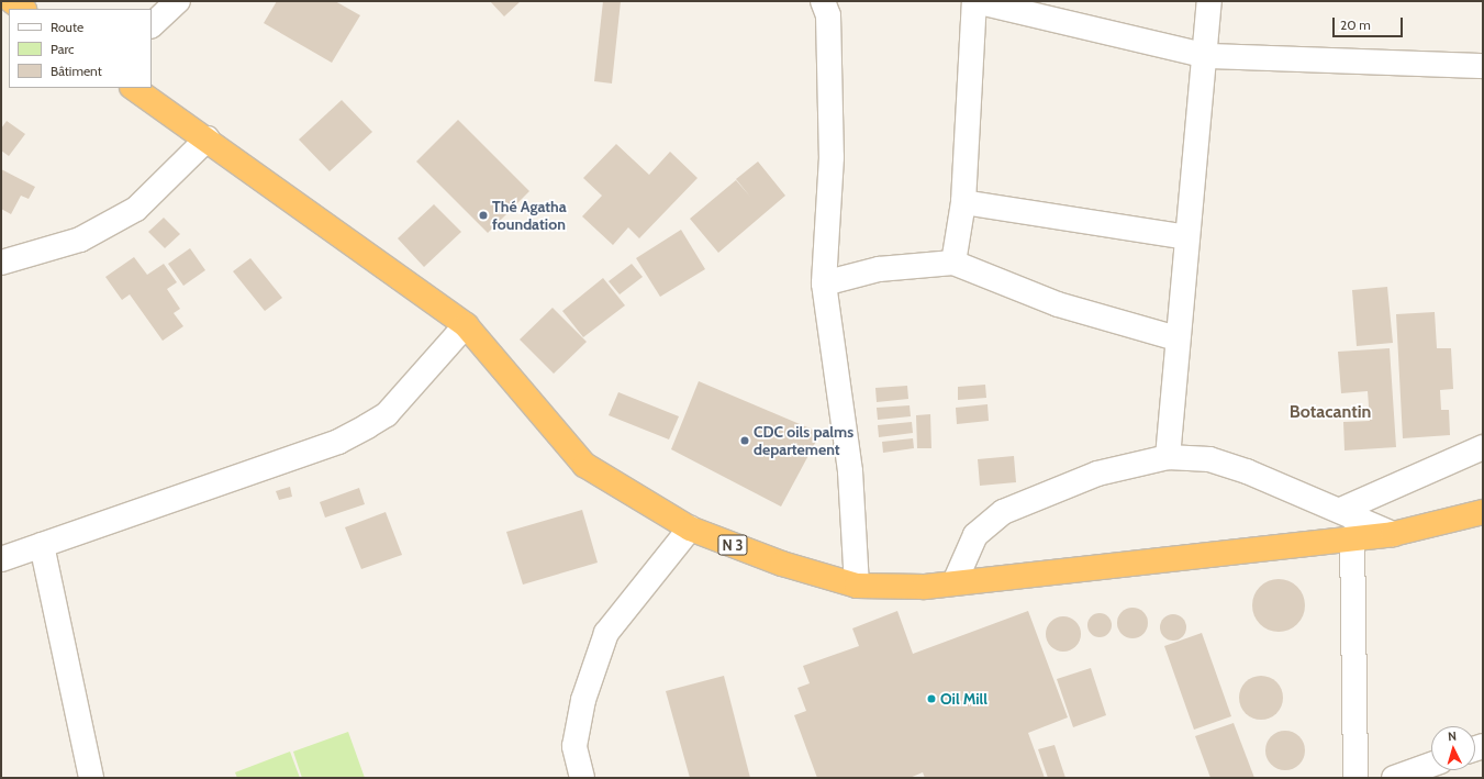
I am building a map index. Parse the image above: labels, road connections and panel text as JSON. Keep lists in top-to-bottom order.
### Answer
{
  "streets": {
    "highway": ["N 3"]
  },
  "districts": ["Botacantin"],
  "places": ["Thé Agatha foundation", "CDC oils palms departement", "Oil Mill"],
  "legend": ["Route", "Parc", "Bâtiment"],
  "scale_bar": "20 m",
  "north": "top"
}
